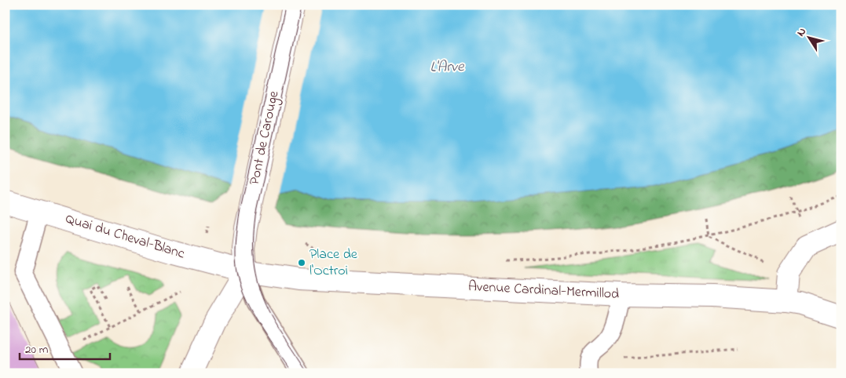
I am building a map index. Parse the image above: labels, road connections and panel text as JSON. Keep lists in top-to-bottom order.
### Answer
{
  "streets": {
    "street": ["Pont de Carouge", "Quai du Cheval-Blanc", "Avenue Cardinal-Mermillod"]
  },
  "crossings": [
    ["Pont de Carouge", "Quai du Cheval-Blanc"],
    ["Pont de Carouge", "Avenue Cardinal-Mermillod"],
    ["Quai du Cheval-Blanc", "Avenue Cardinal-Mermillod"]
  ],
  "water": ["L'Arve"],
  "places": ["Place de l'Octroi"],
  "scale_bar": "20 m",
  "north": "top left"
}
